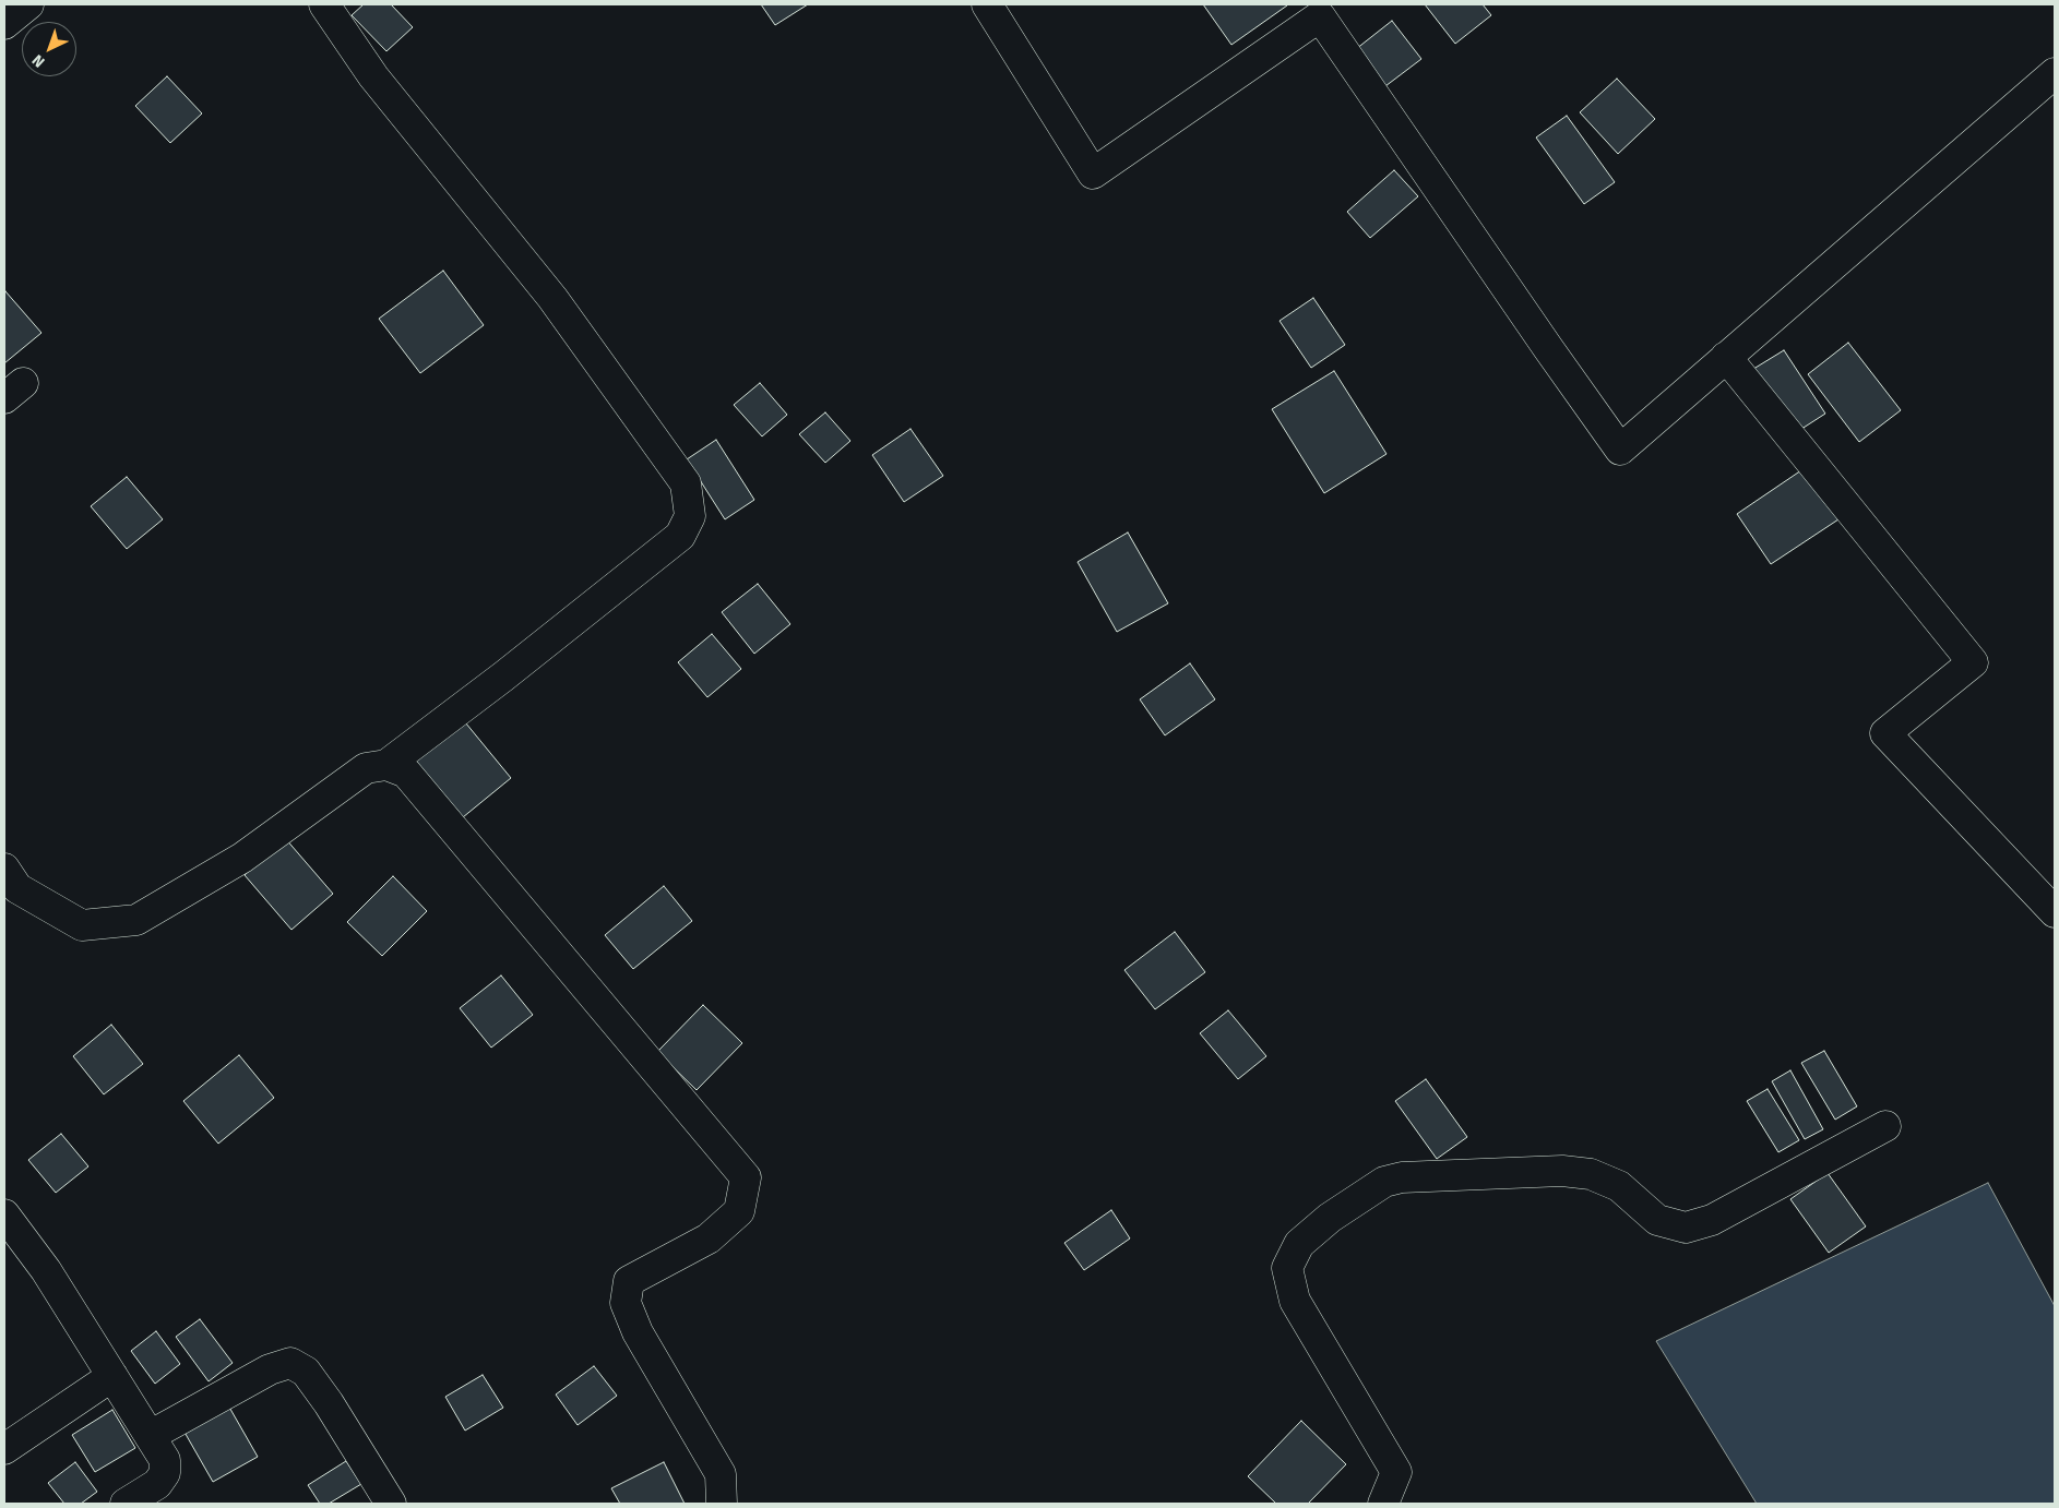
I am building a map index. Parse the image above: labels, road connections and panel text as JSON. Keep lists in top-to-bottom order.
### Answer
{
  "north": "bottom left"
}
